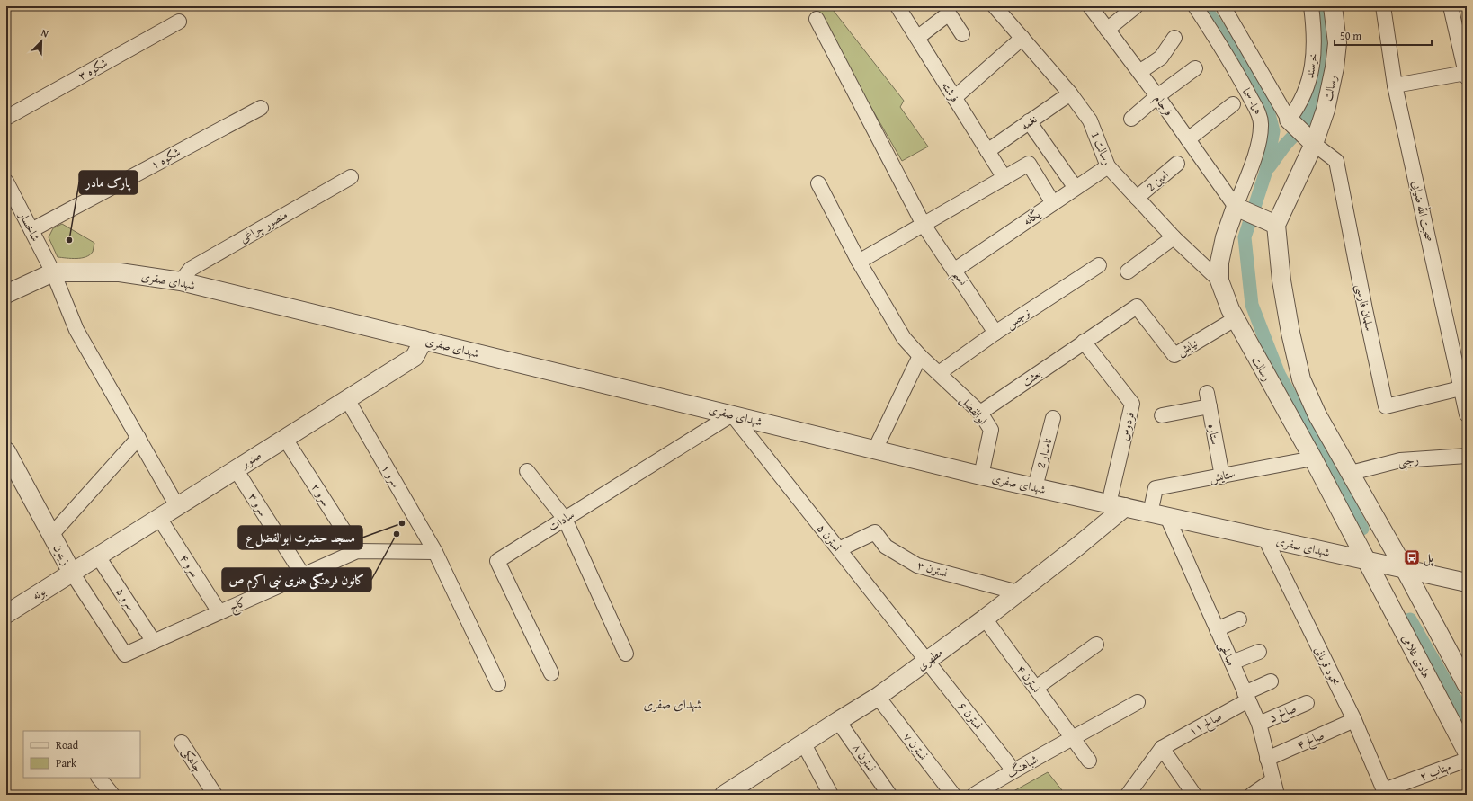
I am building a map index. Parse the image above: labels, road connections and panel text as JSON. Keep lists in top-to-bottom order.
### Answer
{
  "streets": {
    "street": [
      "خرسند",
      "شکوه ۳",
      "رسالت",
      "فرشته",
      "هما- سما",
      "فرجام",
      "نغمه",
      "رسالت 1",
      "شکوه ۱",
      "امین 2",
      "صحبت الله ضیایی",
      "یگانه",
      "شاخسار",
      "منصور چراغی",
      "نسیم",
      "شهدای صفری",
      "سلمان فارسی",
      "نرجس",
      "نیایش",
      "بعثت",
      "ابوالفضل",
      "فردوس",
      "ستاره",
      "نامدار 2",
      "صنوبر",
      "رجبی",
      "سرو ۱",
      "ستایش",
      "سرو ۲",
      "سرو ۳",
      "سادات",
      "نسترن ۵",
      "زیتون",
      "سرو ۴",
      "نسترن ۳",
      "بونه",
      "سرو ۵",
      "کاج",
      "صالحی",
      "هادی غلامی",
      "مطهری",
      "محمود قربانی",
      "نسترن ۴",
      "صالح ۵",
      "نسترن ۶",
      "صالح ۱۱",
      "صالح ۴",
      "نسترن ۷",
      "نسترن ۸",
      "چاهکی",
      "شباهنگ",
      "مهتاب ۲"
    ]
  },
  "crossings": [
    ["خرسند", "هما- سما"],
    ["رسالت", "هما- سما"],
    ["رسالت", "فرجام"],
    ["رسالت", "رسالت 1"],
    ["رسالت", "شهدای صفری"],
    ["رسالت", "سلمان فارسی"],
    ["رسالت", "نیایش"],
    ["رسالت", "ستایش"],
    ["رسالت", "هادی غلامی"],
    ["فرشته", "نغمه"],
    ["هما- سما", "فرجام"],
    ["نغمه", "رسالت 1"],
    ["رسالت 1", "امین 2"],
    ["رسالت 1", "یگانه"],
    ["شکوه ۱", "شاخسار"],
    ["صحبت الله ضیایی", "سلمان فارسی"],
    ["یگانه", "نسیم"],
    ["شاخسار", "شهدای صفری"],
    ["شاخسار", "صنوبر"],
    ["منصور چراغی", "شهدای صفری"],
    ["نسیم", "نرجس"],
    ["شهدای صفری", "ابوالفضل"],
    ["شهدای صفری", "فردوس"],
    ["شهدای صفری", "نامدار 2"],
    ["شهدای صفری", "صنوبر"],
    ["شهدای صفری", "ستایش"],
    ["شهدای صفری", "سادات"],
    ["شهدای صفری", "نسترن ۵"],
    ["شهدای صفری", "صالحی"],
    ["شهدای صفری", "هادی غلامی"],
    ["شهدای صفری", "مطهری"],
    ["شهدای صفری", "محمود قربانی"],
    ["نرجس", "ابوالفضل"],
    ["نیایش", "بعثت"],
    ["بعثت", "ابوالفضل"],
    ["بعثت", "فردوس"],
    ["فردوس", "مطهری"],
    ["ستاره", "ستایش"],
    ["صنوبر", "سرو ۱"],
    ["صنوبر", "سرو ۲"],
    ["صنوبر", "سرو ۳"],
    ["صنوبر", "زیتون"],
    ["صنوبر", "سرو ۴"],
    ["صنوبر", "بونه"],
    ["صنوبر", "سرو ۵"],
    ["سرو ۱", "کاج"],
    ["ستایش", "صالحی"],
    ["سرو ۲", "کاج"],
    ["سرو ۳", "کاج"],
    ["سادات", "نسترن ۵"],
    ["نسترن ۵", "نسترن ۳"],
    ["نسترن ۵", "مطهری"],
    ["نسترن ۵", "نسترن ۶"],
    ["زیتون", "بونه"],
    ["زیتون", "کاج"],
    ["سرو ۴", "کاج"],
    ["نسترن ۳", "مطهری"],
    ["سرو ۵", "کاج"],
    ["صالحی", "صالح ۵"],
    ["صالحی", "صالح ۱۱"],
    ["صالحی", "صالح ۴"],
    ["مطهری", "نسترن ۴"],
    ["مطهری", "نسترن ۶"],
    ["مطهری", "نسترن ۷"],
    ["مطهری", "نسترن ۸"],
    ["محمود قربانی", "صالح ۴"],
    ["محمود قربانی", "مهتاب ۲"],
    ["نسترن ۴", "شباهنگ"],
    ["نسترن ۶", "شباهنگ"]
  ],
  "districts": ["شهدای صفری"],
  "places": {
    "other": ["پارک مادر", "مسجد حضرت ابوالفضل ع", "کانون فرهنگی هنری نبی اکرم ص"],
    "bus stop": ["پل"]
  },
  "legend": ["Road", "Park"],
  "scale_bar": "50 m",
  "north": "top right"
}
